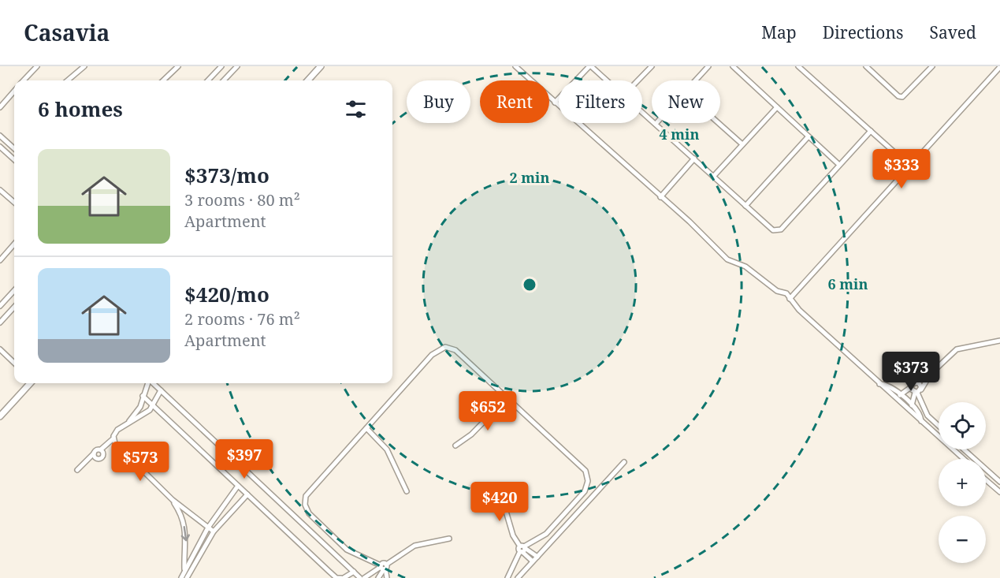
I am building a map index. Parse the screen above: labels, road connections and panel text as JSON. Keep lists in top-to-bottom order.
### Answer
{
  "page": {
    "header": "Casavia",
    "nav": ["Map", "Directions", "Saved"],
    "chip": [
      "Buy",
      "Rent",
      "Filters",
      "New"
    ],
    "heading": "6 homes",
    "list": [
      {
        "name": "$373/mo",
        "note": "3 rooms · 80 m² · Apartment"
      },
      {
        "name": "$420/mo",
        "note": "2 rooms · 76 m² · Apartment"
      }
    ],
    "price": [
      "$333",
      "$373",
      "$652",
      "$397",
      "$573",
      "$420"
    ],
    "map_buttons": ["+", "−"]
  },
  "rings": ["4 min", "2 min", "6 min"]
}
